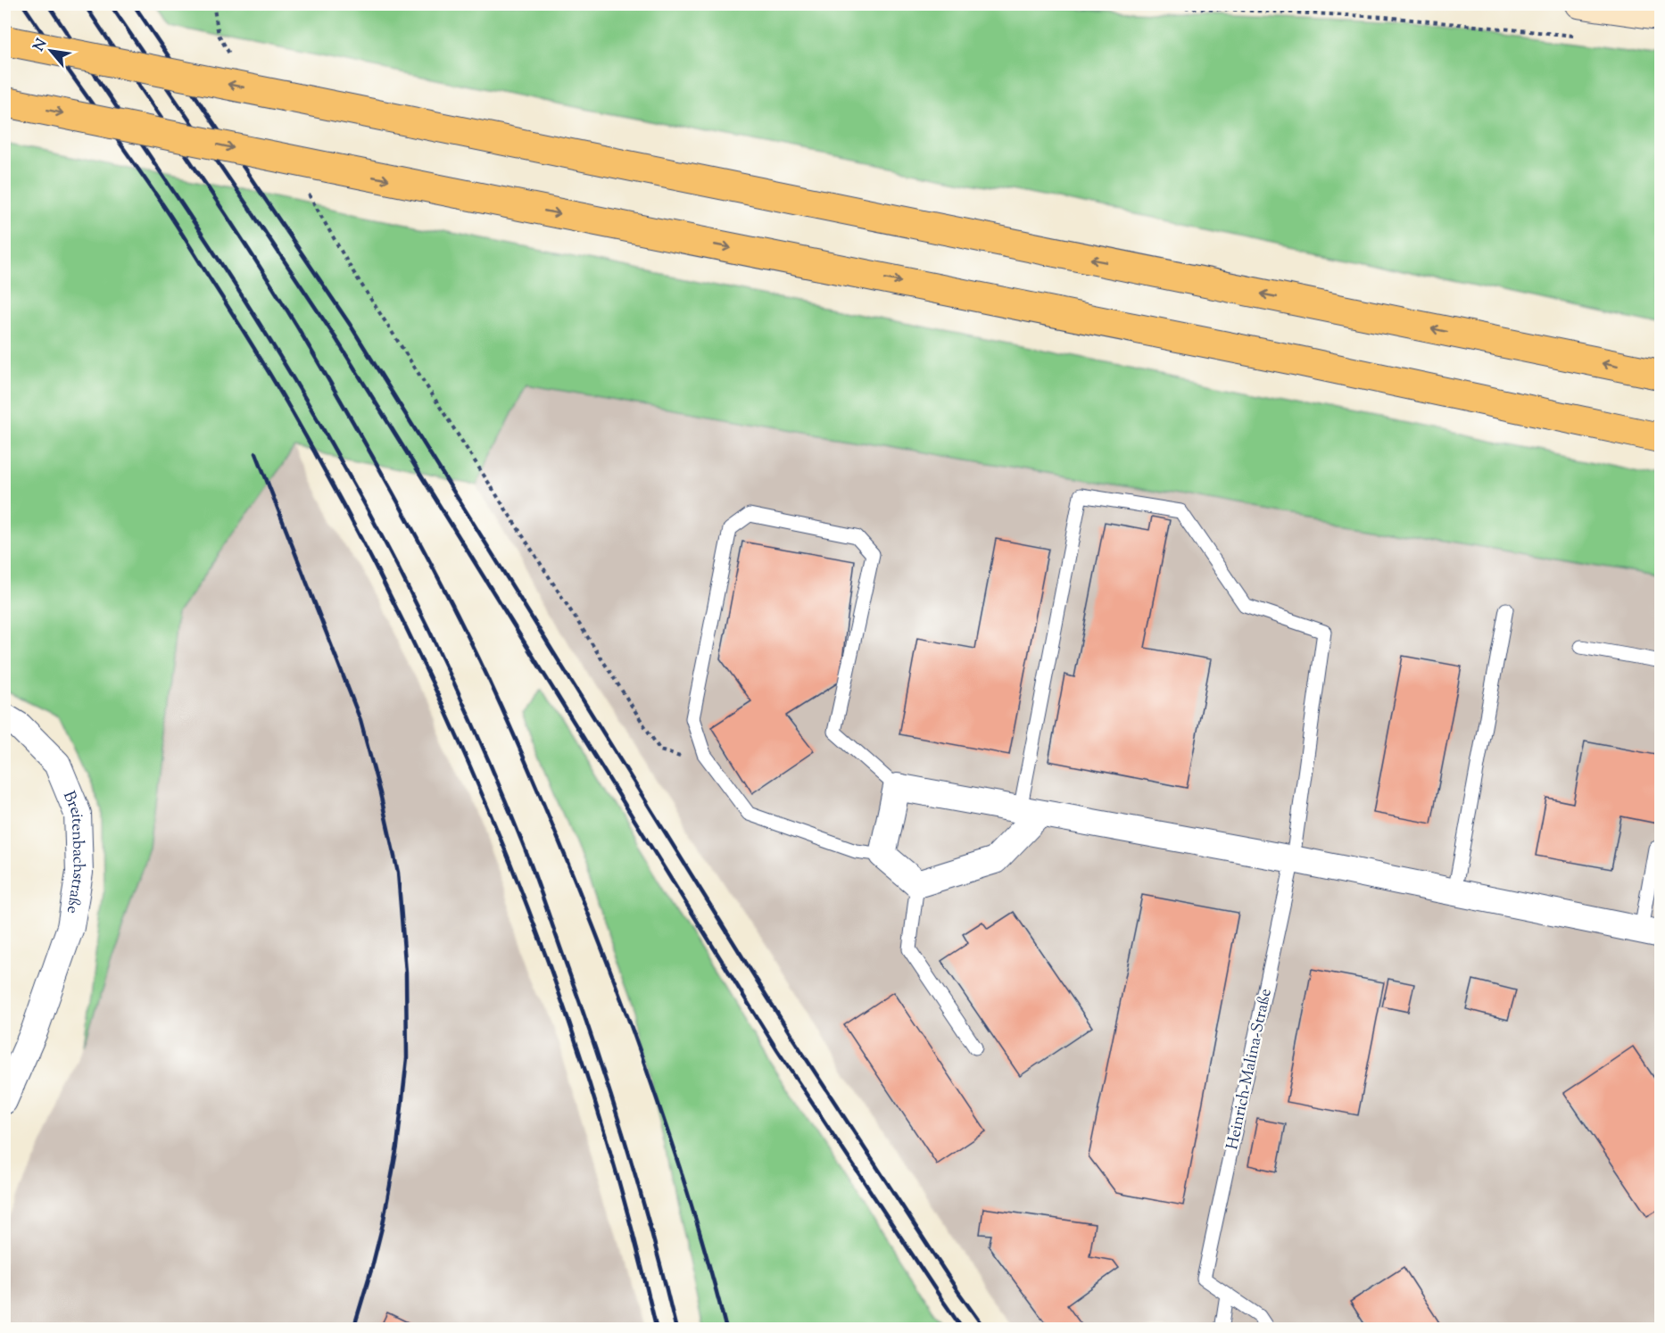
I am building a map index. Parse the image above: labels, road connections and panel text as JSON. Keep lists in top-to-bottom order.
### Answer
{
  "streets": {
    "street": ["Breitenbachstraße"],
    "lane": ["Heinrich-Malina-Straße"]
  },
  "north": "top left"
}
